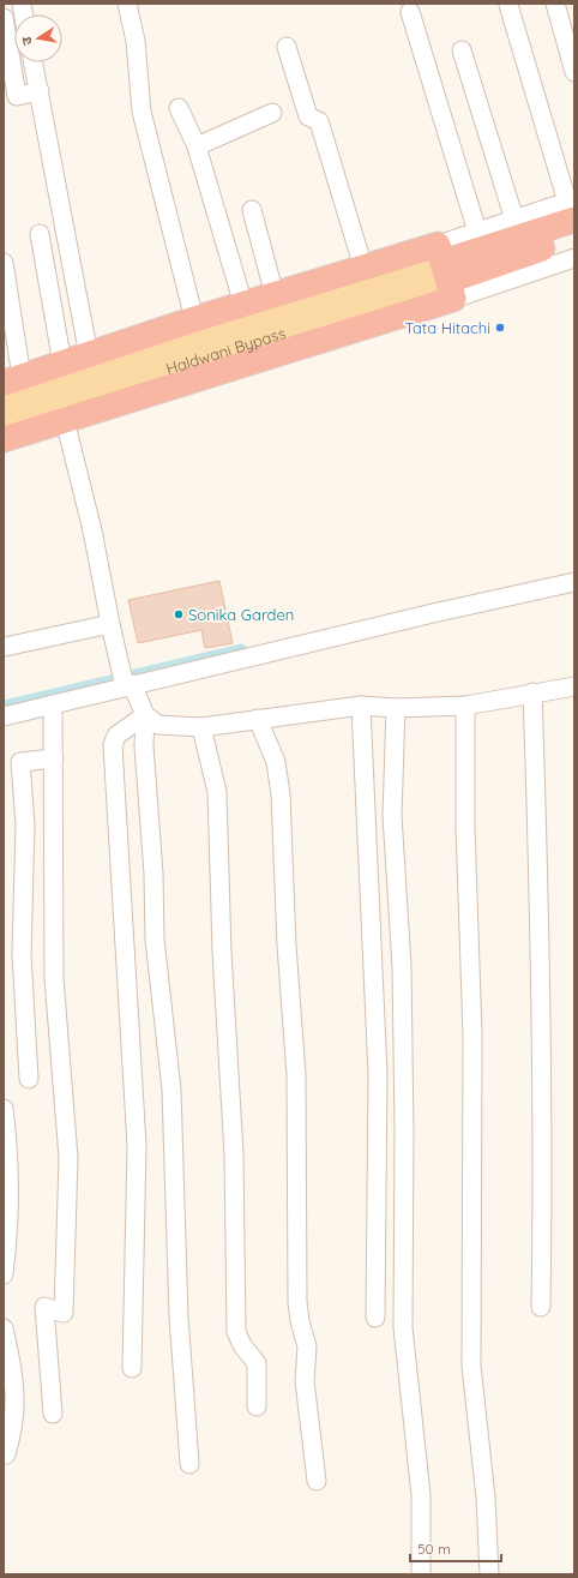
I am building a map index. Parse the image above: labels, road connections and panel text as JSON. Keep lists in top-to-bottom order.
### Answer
{
  "streets": {
    "main road": ["Haldwani Bypass"]
  },
  "places": ["Tata Hitachi", "Sonika Garden"],
  "scale_bar": "50 m",
  "north": "left"
}
